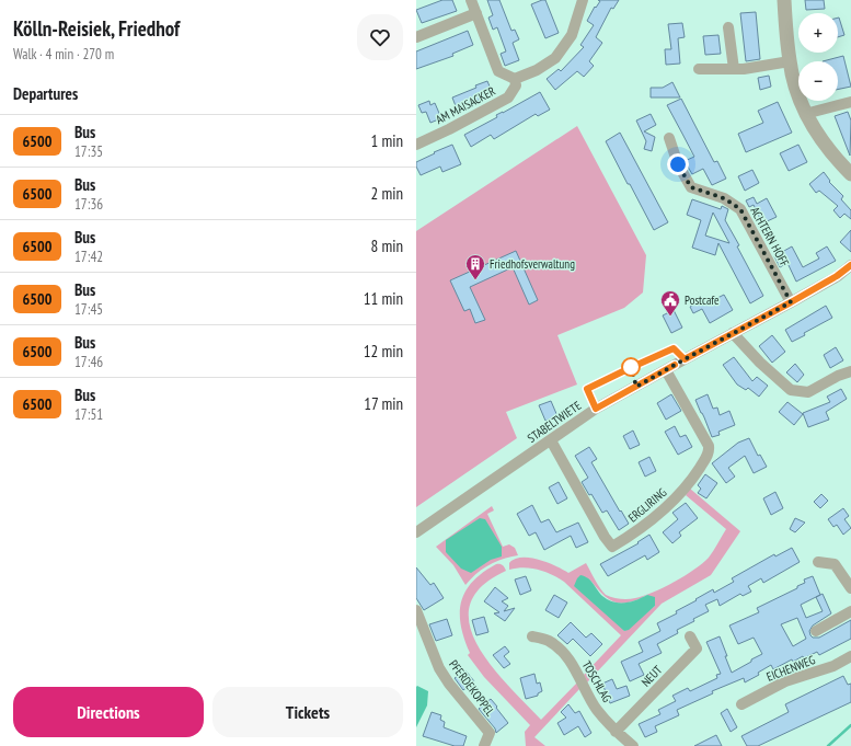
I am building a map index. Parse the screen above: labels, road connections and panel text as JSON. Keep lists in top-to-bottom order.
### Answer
{
  "streets": {
    "street": [
      "AM MAISACKER",
      "ACHTERN HOFF",
      "STABELTWIETE",
      "ERGLIRING",
      "EICHENWEG",
      "NEUT",
      "TOSCHLAG",
      "PFERDEKOPPEL"
    ]
  },
  "crossings": [
    ["ACHTERN HOFF", "STABELTWIETE"],
    ["STABELTWIETE", "ERGLIRING"],
    ["NEUT", "TOSCHLAG"]
  ],
  "places": {
    "building": ["Friedhofsverwaltung"],
    "public building": ["Postcafe"]
  },
  "lines": ["bus line 6500"],
  "page": {
    "heading": [
      ["Kölln-Reisiek, Friedhof", "Walk · 4 min · 270 m"],
      "Departures"
    ],
    "map_buttons": ["+", "−"],
    "list": [
      {
        "mark": "6500",
        "name": "Bus",
        "note": "17:35",
        "value": "1 min"
      },
      {
        "mark": "6500",
        "name": "Bus",
        "note": "17:36",
        "value": "2 min"
      },
      {
        "mark": "6500",
        "name": "Bus",
        "note": "17:42",
        "value": "8 min"
      },
      {
        "mark": "6500",
        "name": "Bus",
        "note": "17:45",
        "value": "11 min"
      },
      {
        "mark": "6500",
        "name": "Bus",
        "note": "17:46",
        "value": "12 min"
      },
      {
        "mark": "6500",
        "name": "Bus",
        "note": "17:51",
        "value": "17 min"
      }
    ],
    "buttons": ["Directions", "Tickets"]
  }
}
